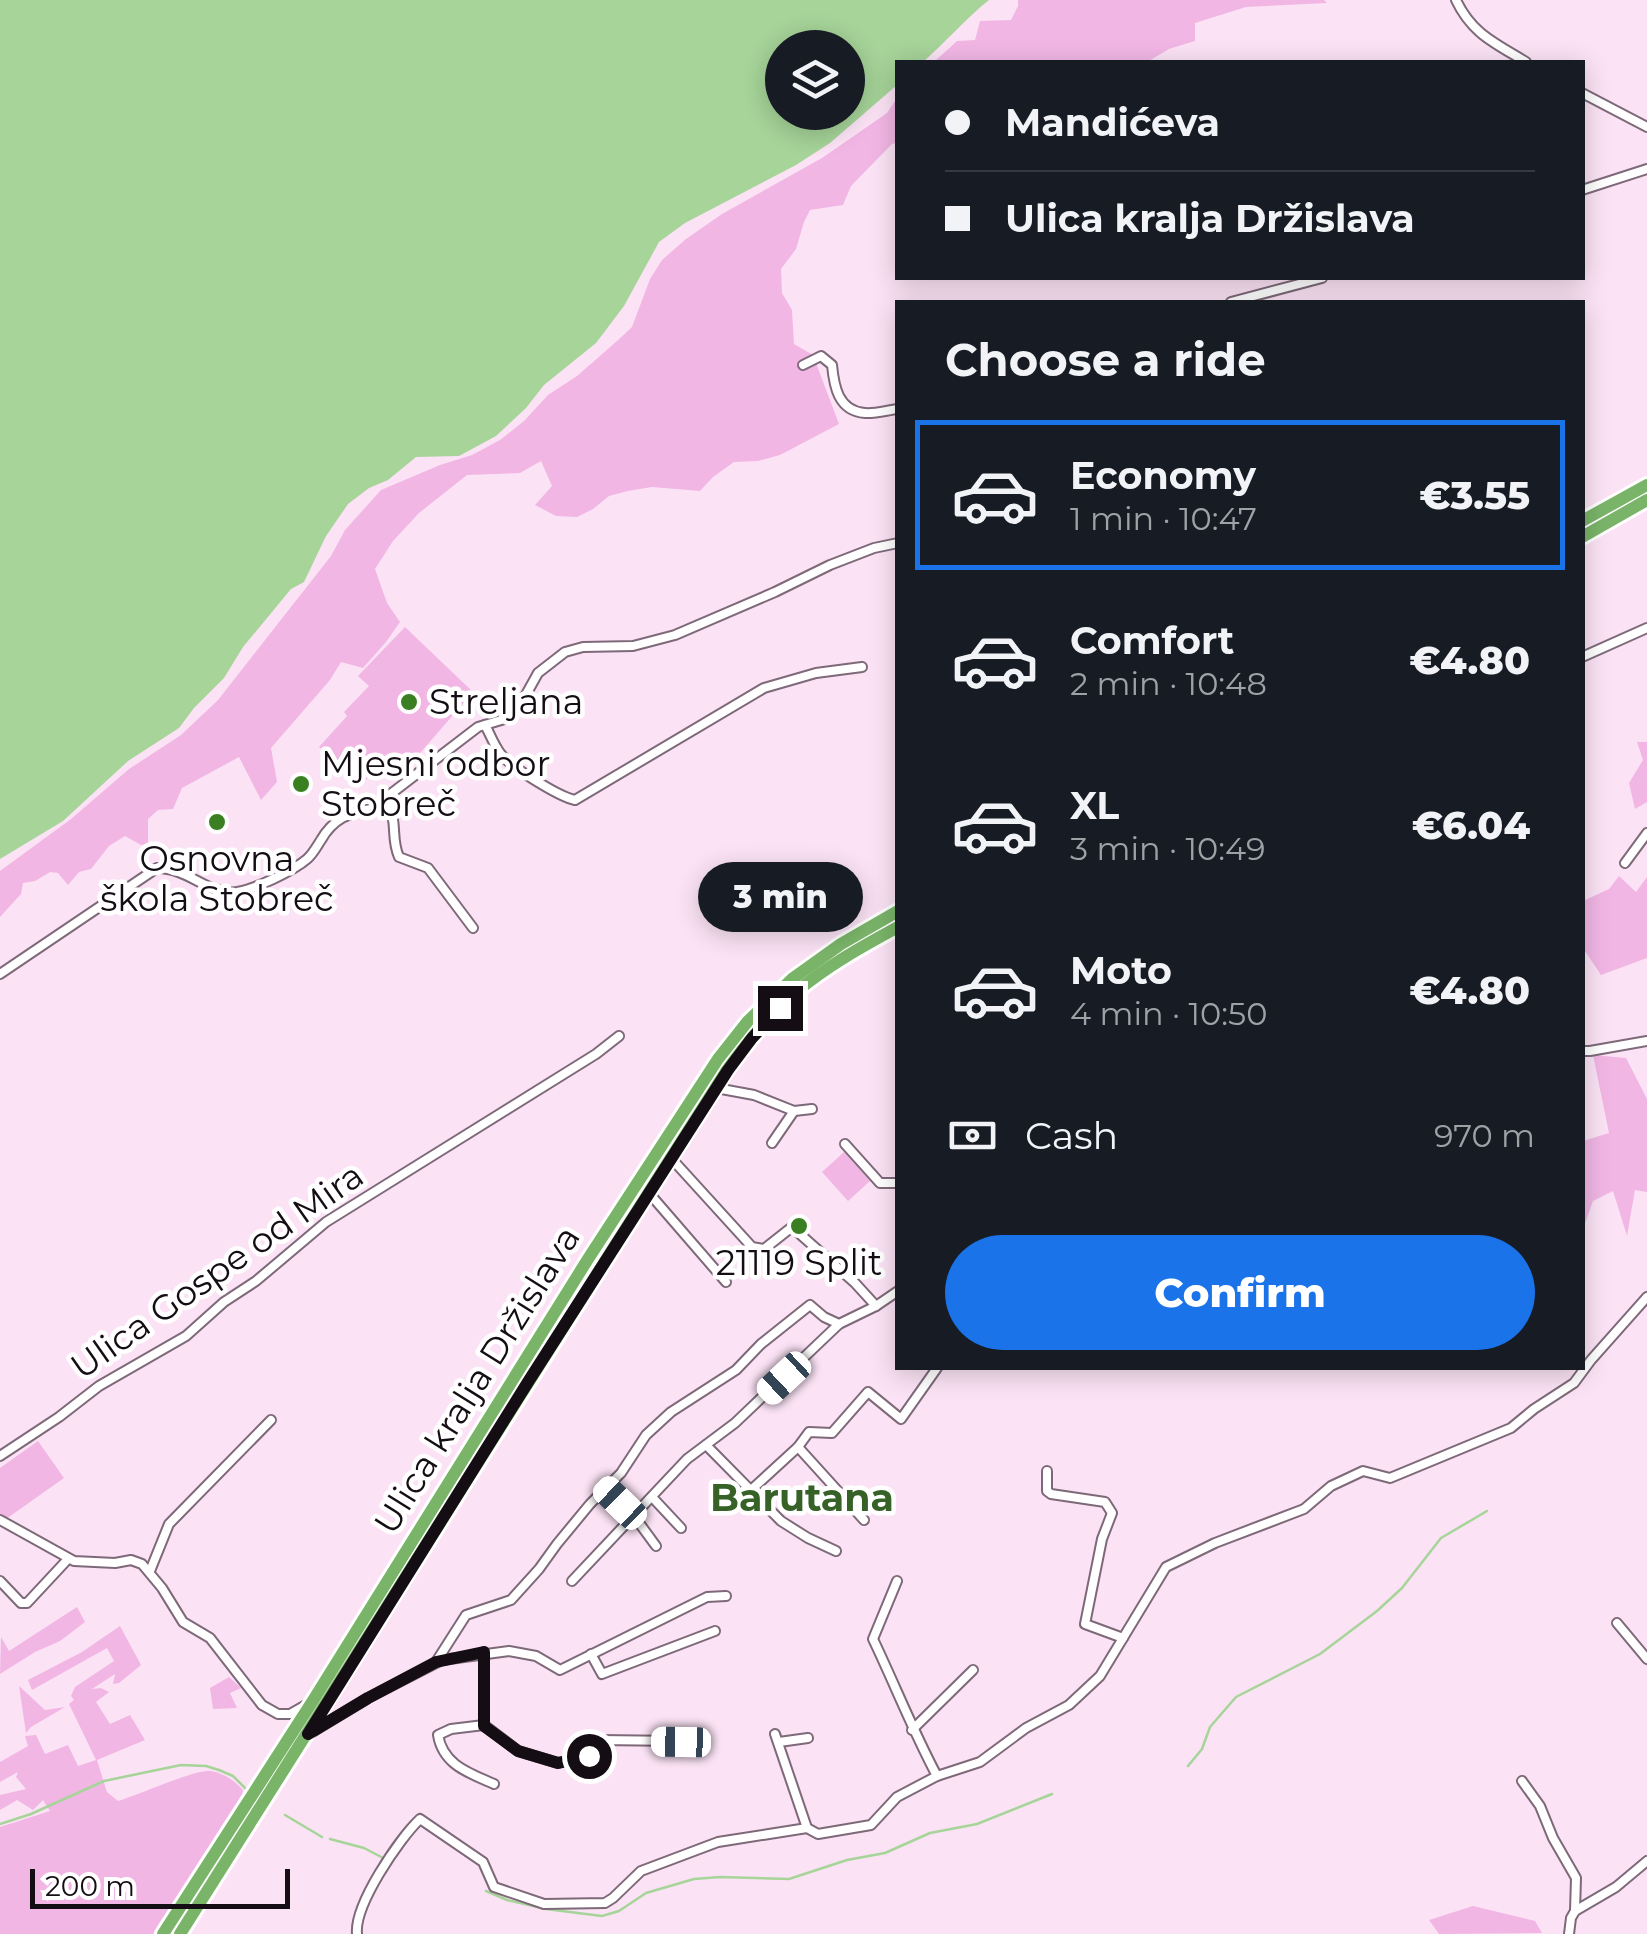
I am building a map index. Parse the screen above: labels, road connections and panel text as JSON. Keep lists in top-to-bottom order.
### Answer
{
  "streets": {
    "highway": ["Ulica kralja Držislava"],
    "street": ["Ulica Gospe od Mira"]
  },
  "districts": ["Barutana"],
  "places": [
    "Streljana",
    "Mjesni odbor Stobreč",
    "Osnovna škola Stobreč",
    "21119 Split"
  ],
  "scale_bar": "200 m",
  "page": {
    "banner": ["Mandićeva", "Ulica kralja Držislava"],
    "heading": "Choose a ride",
    "list": [
      {
        "name": "Economy",
        "note": "1 min · 10:47",
        "value": "€3.55"
      },
      {
        "name": "Comfort",
        "note": "2 min · 10:48",
        "value": "€4.80"
      },
      {
        "name": "XL",
        "note": "3 min · 10:49",
        "value": "€6.04"
      },
      {
        "name": "Moto",
        "note": "4 min · 10:50",
        "value": "€4.80"
      }
    ],
    "bubble": "3 min",
    "pay": ["Cash", "970 m"],
    "buttons": "Confirm",
    "scale": "200 m"
  }
}
